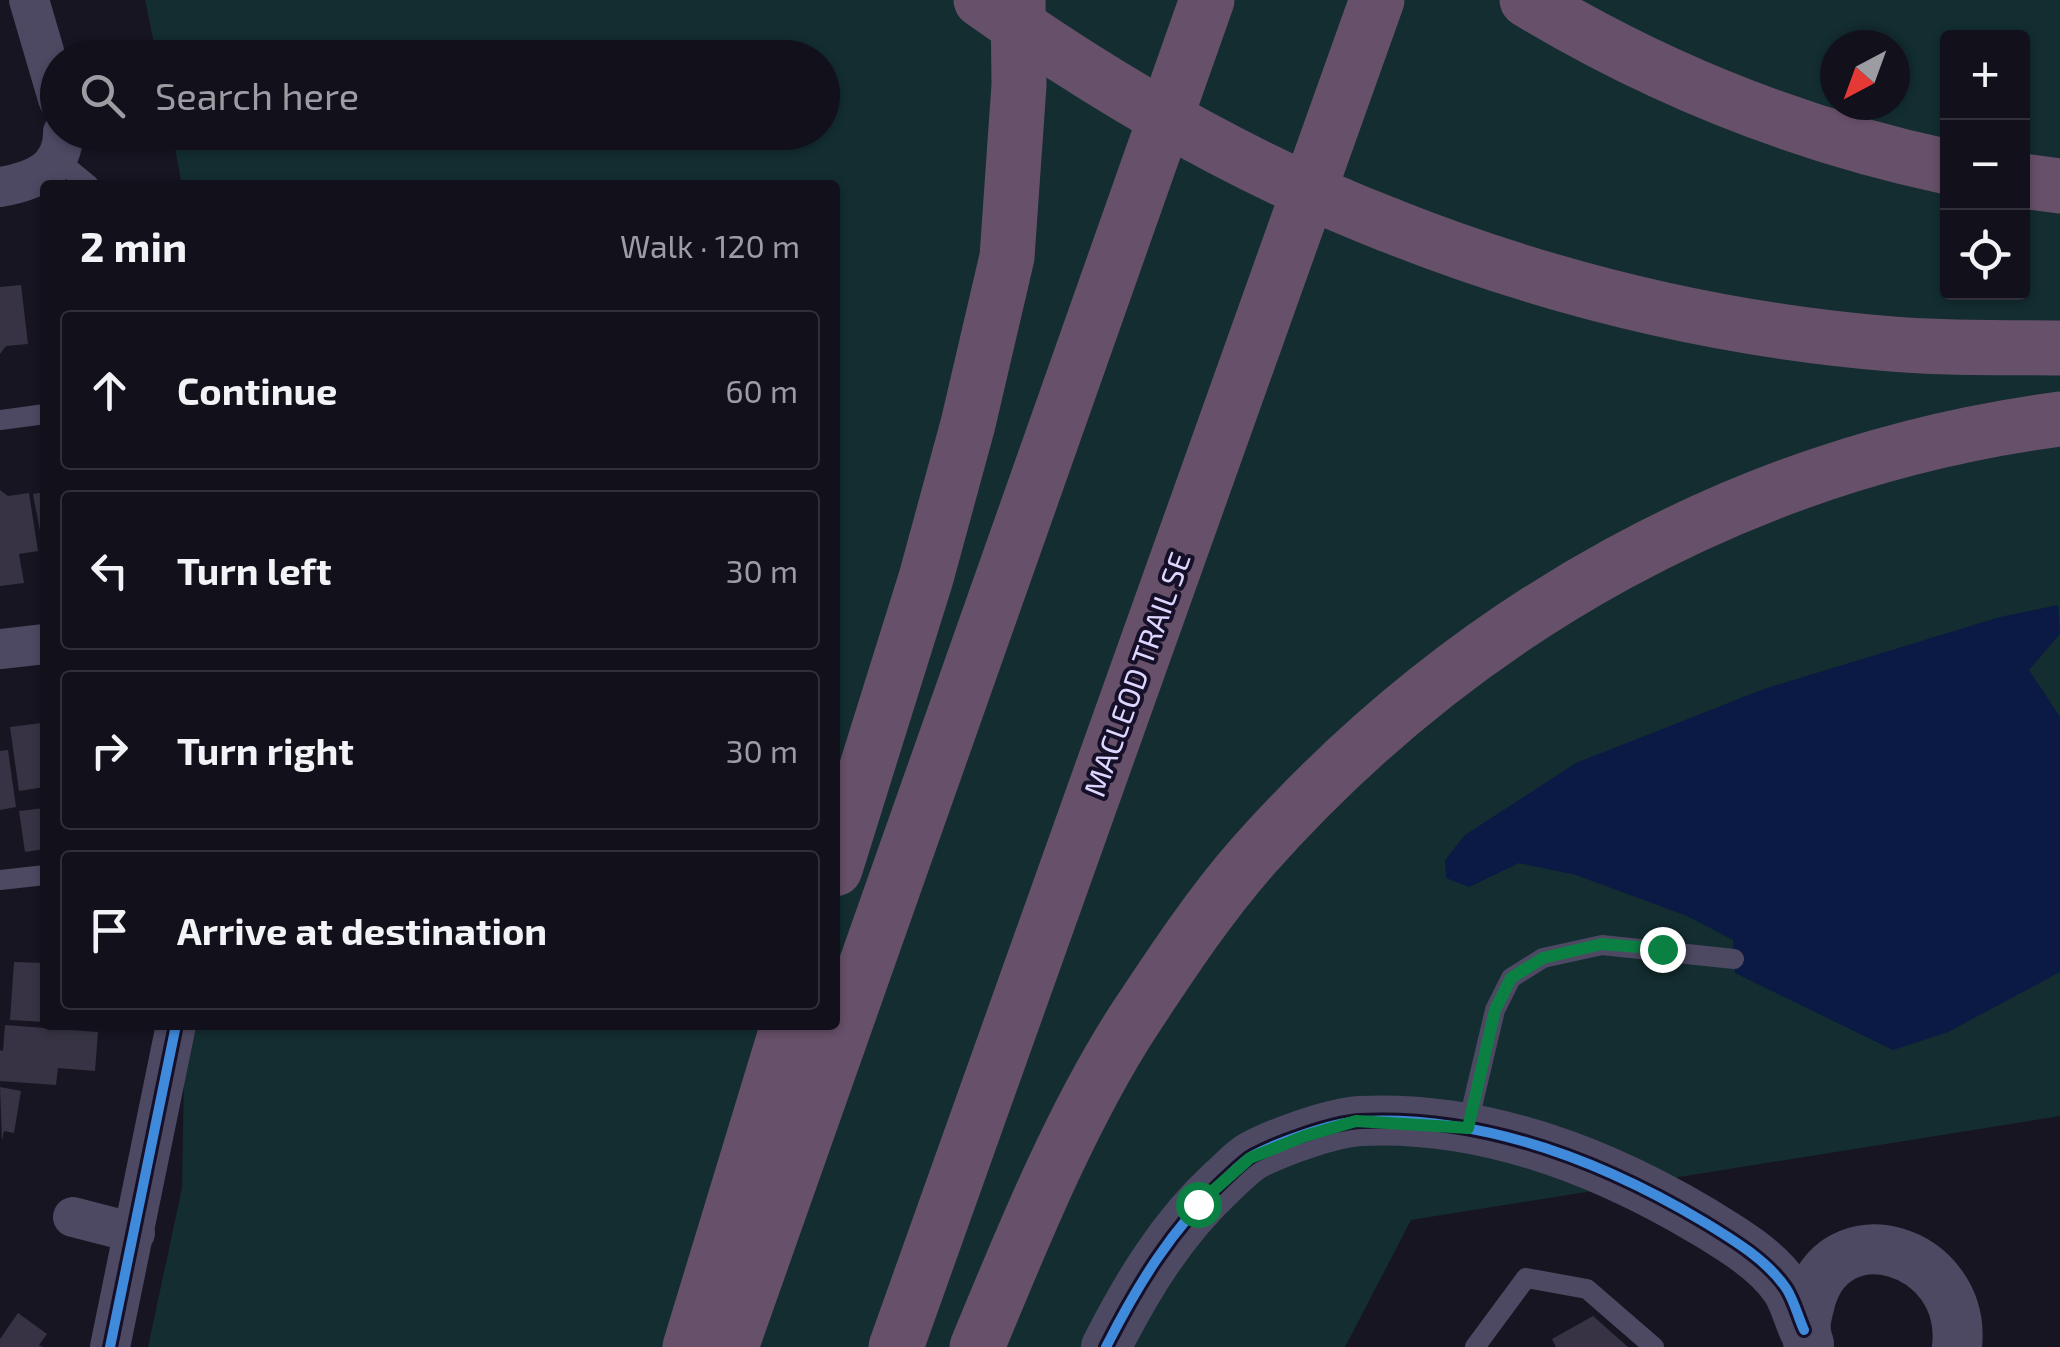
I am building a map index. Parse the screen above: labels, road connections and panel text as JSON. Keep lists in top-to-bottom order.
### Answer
{
  "streets": {
    "highway": ["MACLEOD TRAIL SE"]
  },
  "north": "bottom left",
  "page": {
    "map_buttons": ["+", "−"],
    "search": "Search here",
    "heading": ["2 min", "Walk · 120 m"],
    "list": [
      ["Continue", "60 m"],
      ["Turn left", "30 m"],
      ["Turn right", "30 m"],
      "Arrive at destination"
    ]
  }
}
